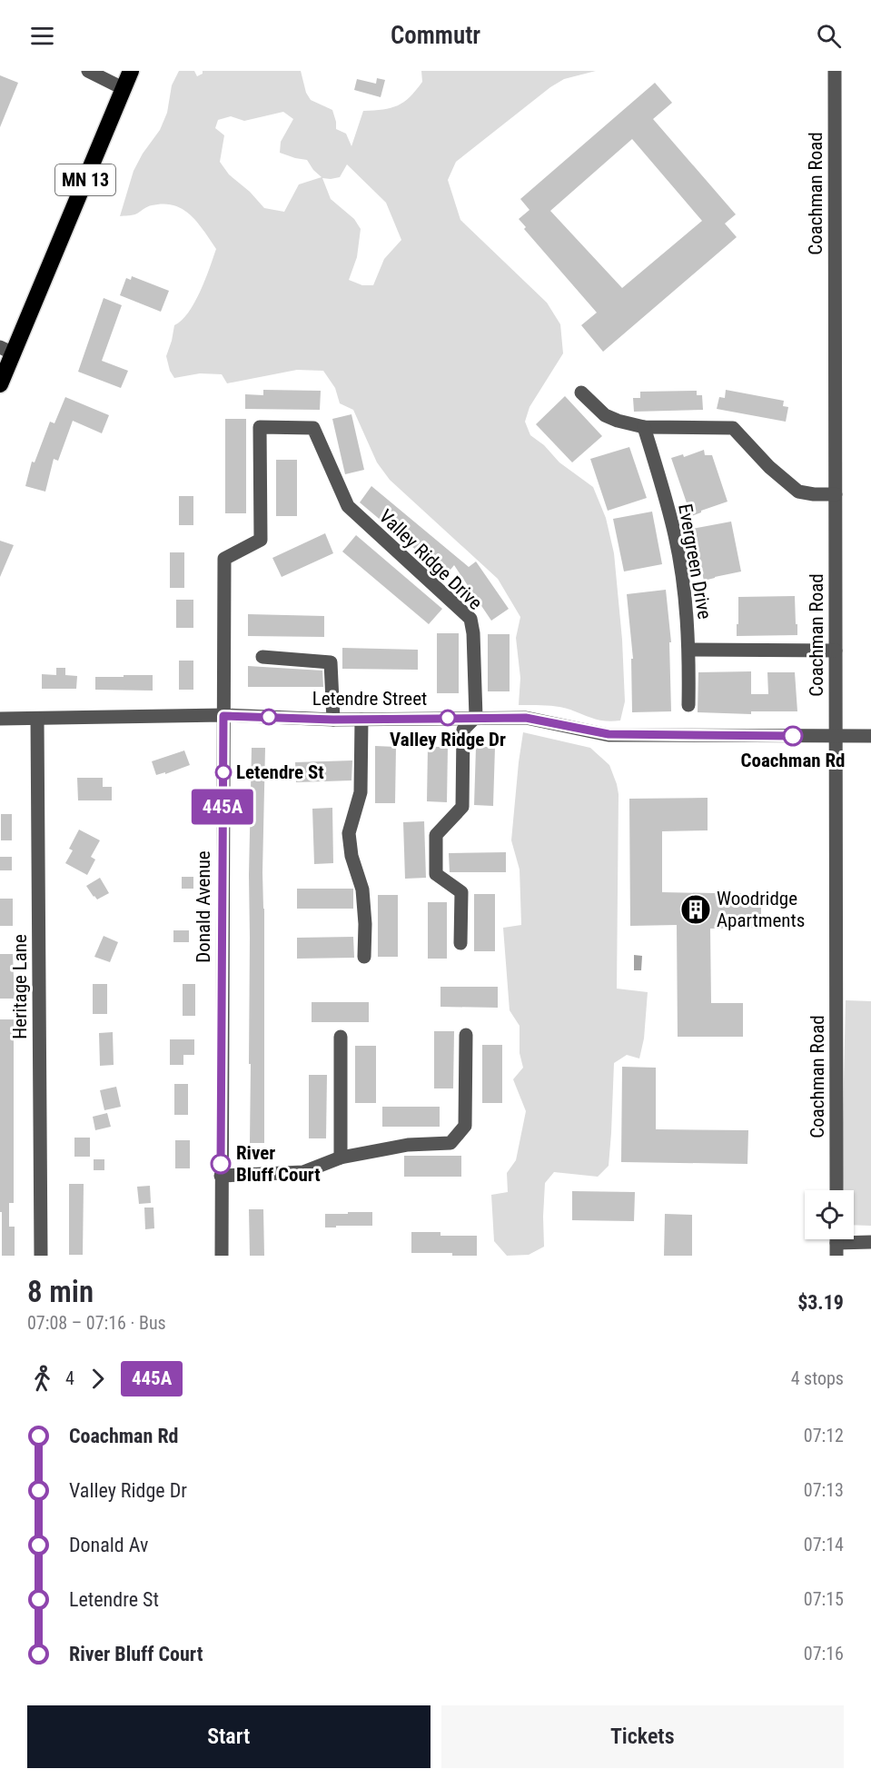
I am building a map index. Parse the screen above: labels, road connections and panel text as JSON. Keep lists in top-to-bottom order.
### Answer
{
  "streets": {
    "highway": ["MN 13"],
    "street": [
      "Coachman Road",
      "Valley Ridge Drive",
      "Evergreen Drive",
      "Letendre Street",
      "Donald Avenue",
      "Heritage Lane"
    ]
  },
  "crossings": [
    ["Coachman Road", "Letendre Street"],
    ["Valley Ridge Drive", "Letendre Street"],
    ["Valley Ridge Drive", "Donald Avenue"],
    ["Letendre Street", "Donald Avenue"],
    ["Letendre Street", "Heritage Lane"]
  ],
  "places": {
    "other": [
      "Valley Ridge Dr",
      "Coachman Rd",
      "Letendre St",
      "River Bluff Court"
    ],
    "building": ["Woodridge Apartments"]
  },
  "lines": ["bus line 445A"],
  "page": {
    "header": "Commutr",
    "on_map": "445A",
    "heading": ["8 min", "07:08 – 07:16 · Bus", "$3.19"],
    "legs": ["4", "445A", "4 stops"],
    "list": [
      {
        "name": "Coachman Rd",
        "value": "07:12"
      },
      {
        "name": "Valley Ridge Dr",
        "value": "07:13"
      },
      {
        "name": "Donald Av",
        "value": "07:14"
      },
      {
        "name": "Letendre St",
        "value": "07:15"
      },
      {
        "name": "River Bluff Court",
        "value": "07:16"
      }
    ],
    "buttons": ["Start", "Tickets"]
  }
}
